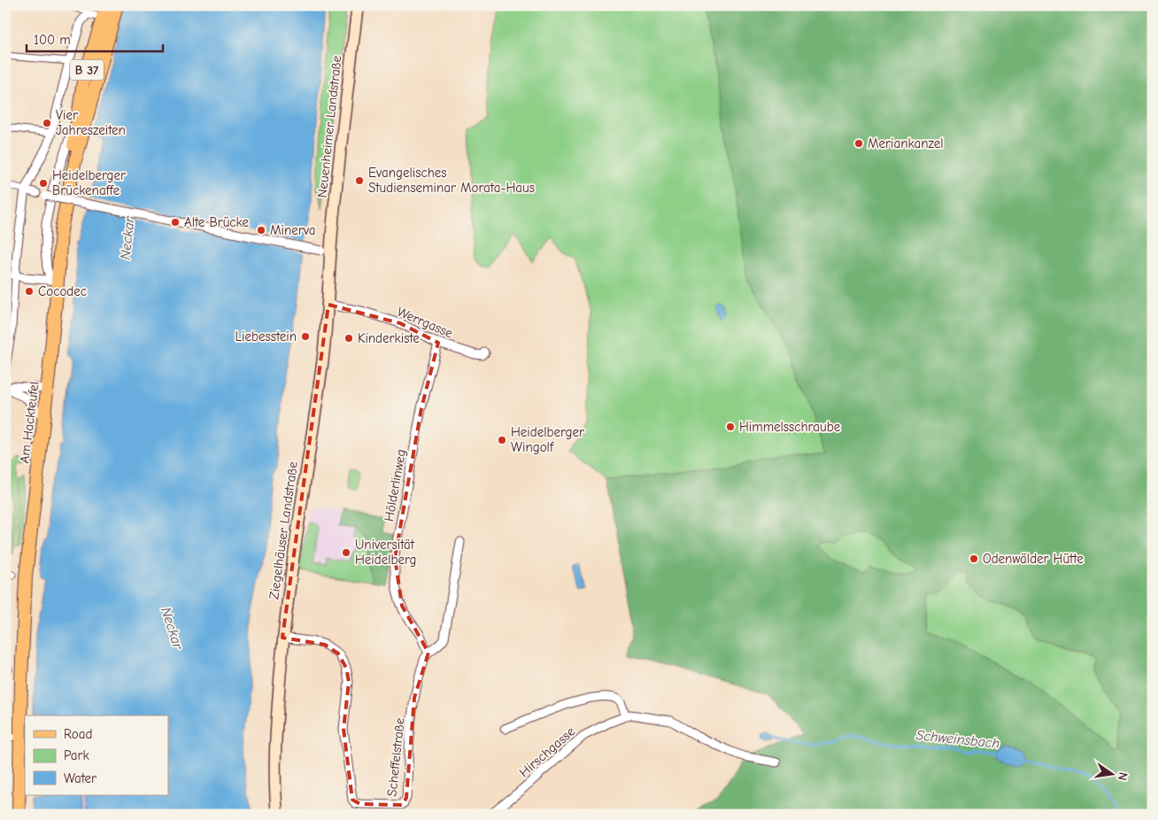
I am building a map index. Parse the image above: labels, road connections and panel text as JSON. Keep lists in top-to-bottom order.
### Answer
{
  "streets": {
    "main road": [
      "B 37",
      "Neuenheimer Landstraße",
      "Am Hackteufel",
      "Ziegelhäuser Landstraße"
    ],
    "street": [
      "Werrgasse",
      "Hölderlinweg",
      "Hirschgasse",
      "Scheffelstraße"
    ]
  },
  "crossings": [
    ["B 37", "Am Hackteufel"],
    ["Neuenheimer Landstraße", "Ziegelhäuser Landstraße"],
    ["Werrgasse", "Hölderlinweg"],
    ["Werrgasse", "Ziegelhäuser Landstraße"],
    ["Hölderlinweg", "Scheffelstraße"],
    ["Ziegelhäuser Landstraße", "Scheffelstraße"]
  ],
  "water": ["Neckar", "Schweinsbach"],
  "places": [
    "Vier Jahreszeiten",
    "Meriankanzel",
    "Evangelisches Studienseminar Morata-Haus",
    "Heidelberger Brückenaffe",
    "Alte Brücke",
    "Minerva",
    "Cocodec",
    "Liebesstein",
    "Kinderkiste",
    "Himmelsschraube",
    "Heidelberger Wingolf",
    "Universität Heidelberg",
    "Odenwälder Hütte"
  ],
  "legend": ["Road", "Park", "Water"],
  "scale_bar": "100 m",
  "north": "right"
}
